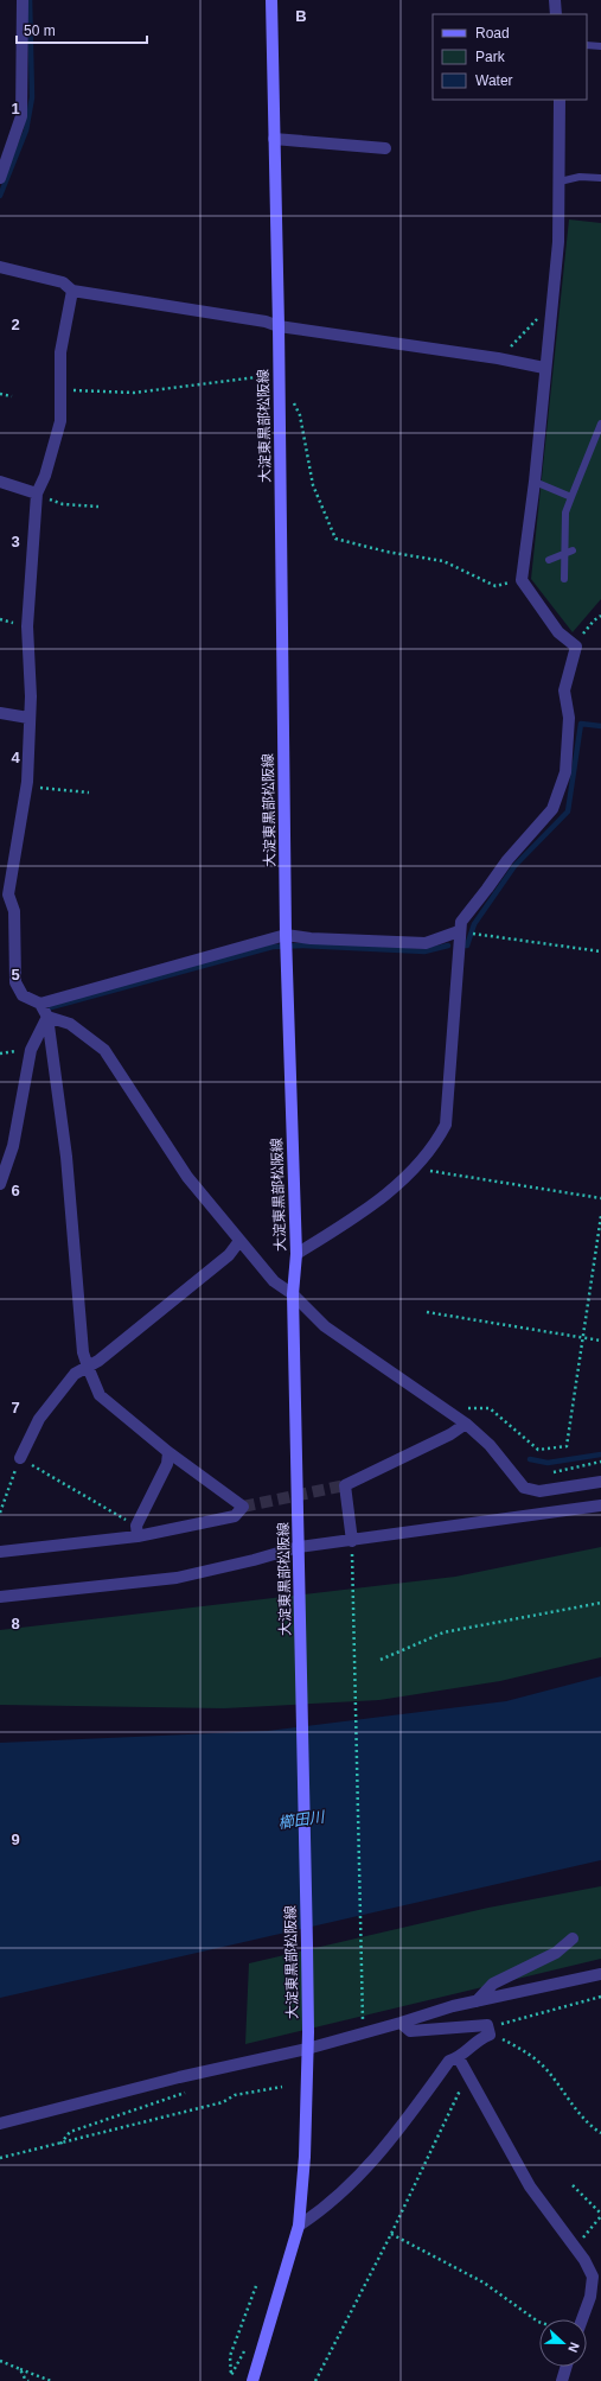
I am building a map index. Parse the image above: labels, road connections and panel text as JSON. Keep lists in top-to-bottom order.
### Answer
{
  "streets": {
    "main road": ["大淀東黒部松阪線"]
  },
  "water": ["櫛田川"],
  "legend": ["Road", "Park", "Water"],
  "scale_bar": "50 m",
  "north": "right",
  "grid": {
    "columns": ["B"],
    "rows": [
      "1",
      "2",
      "3",
      "4",
      "5",
      "6",
      "7",
      "8",
      "9"
    ]
  }
}
